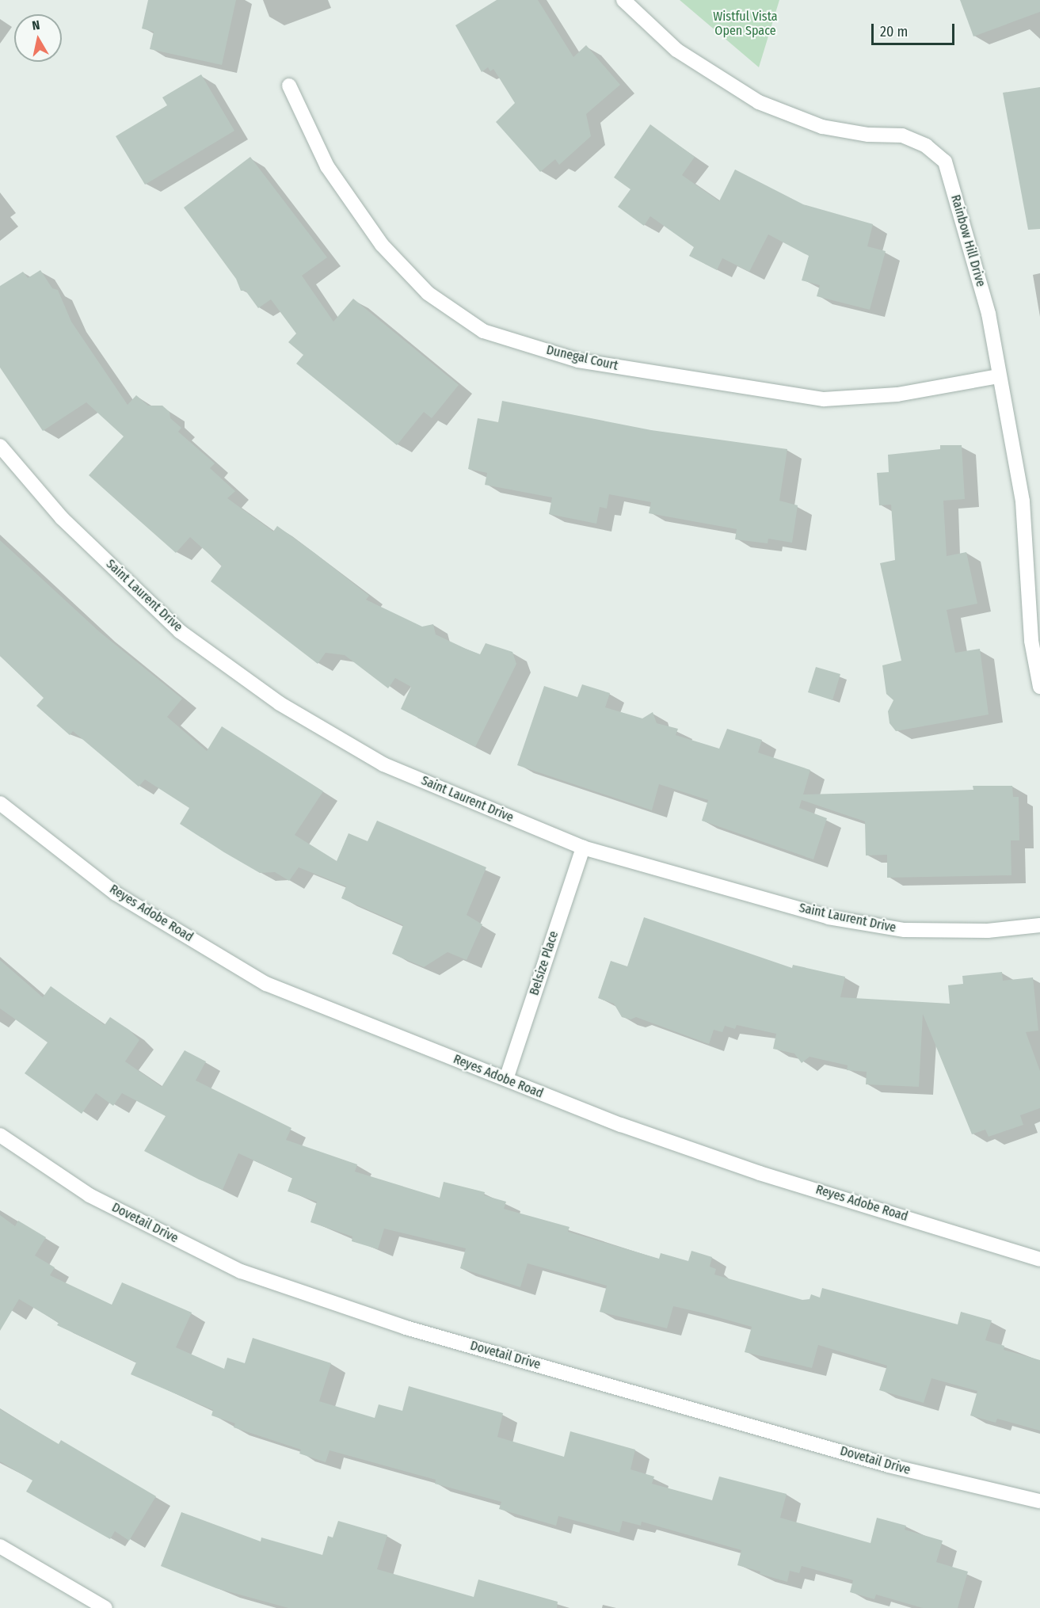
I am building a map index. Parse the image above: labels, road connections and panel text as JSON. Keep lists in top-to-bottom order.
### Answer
{
  "streets": {
    "street": [
      "Rainbow Hill Drive",
      "Dunegal Court",
      "Saint Laurent Drive",
      "Reyes Adobe Road",
      "Belsize Place",
      "Dovetail Drive"
    ]
  },
  "crossings": [
    ["Rainbow Hill Drive", "Dunegal Court"],
    ["Saint Laurent Drive", "Belsize Place"],
    ["Reyes Adobe Road", "Belsize Place"]
  ],
  "parks": ["Wistful Vista Open Space"],
  "scale_bar": "20 m",
  "north": "top"
}
